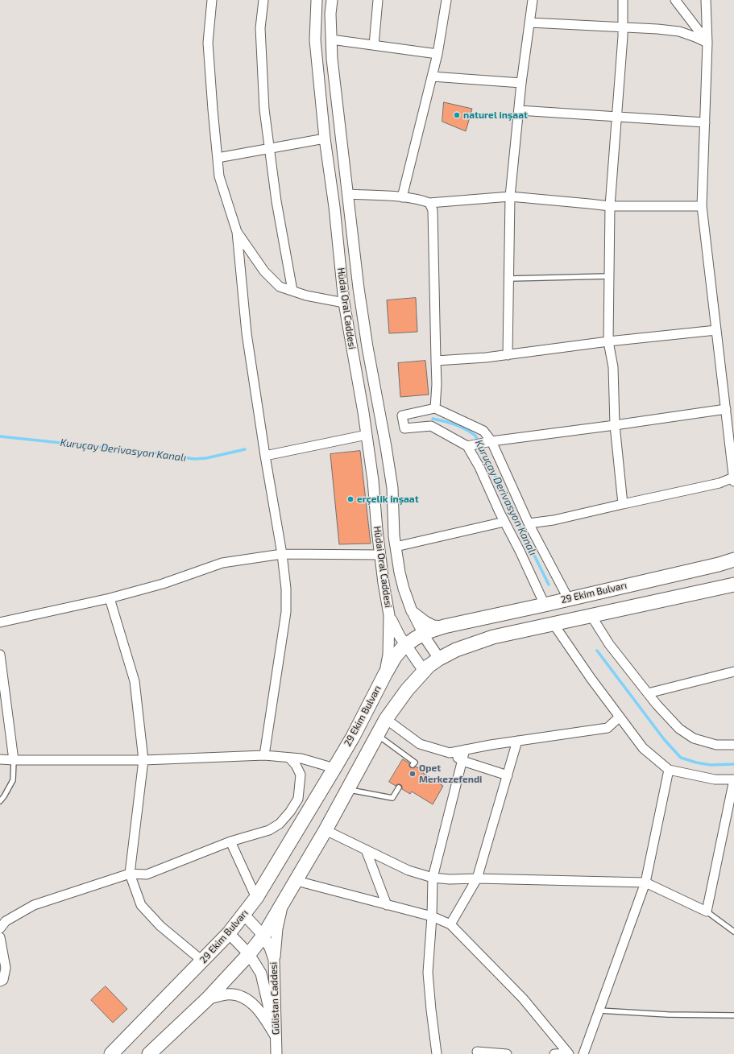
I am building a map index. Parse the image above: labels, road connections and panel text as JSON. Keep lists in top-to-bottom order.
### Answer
{
  "streets": {
    "main road": ["29 Ekim Bulvarı"],
    "street": ["Hüdai Oral Caddesi", "Gülistan Caddesi"]
  },
  "crossings": [
    ["Hüdai Oral Caddesi", "29 Ekim Bulvarı"],
    ["29 Ekim Bulvarı", "Gülistan Caddesi"]
  ],
  "water": ["Kuruçay Derivasyon Kanalı"],
  "places": ["naturel inşaat", "erçelik inşaat", "Opet Merkezefendi"]
}
